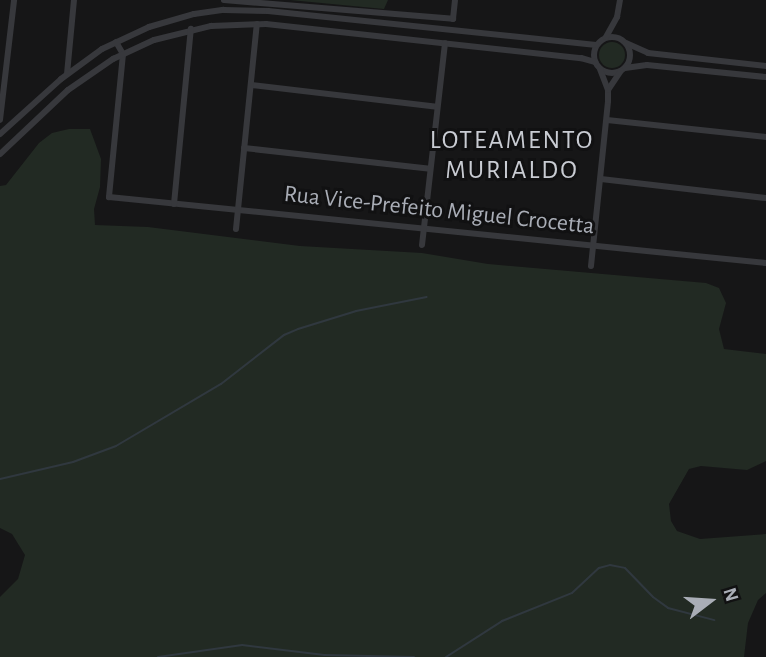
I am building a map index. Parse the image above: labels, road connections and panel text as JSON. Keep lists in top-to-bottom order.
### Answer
{
  "streets": {
    "street": ["Rua Vice-Prefeito Miguel Crocetta"]
  },
  "districts": ["LOTEAMENTO MURIALDO"],
  "north": "right"
}
